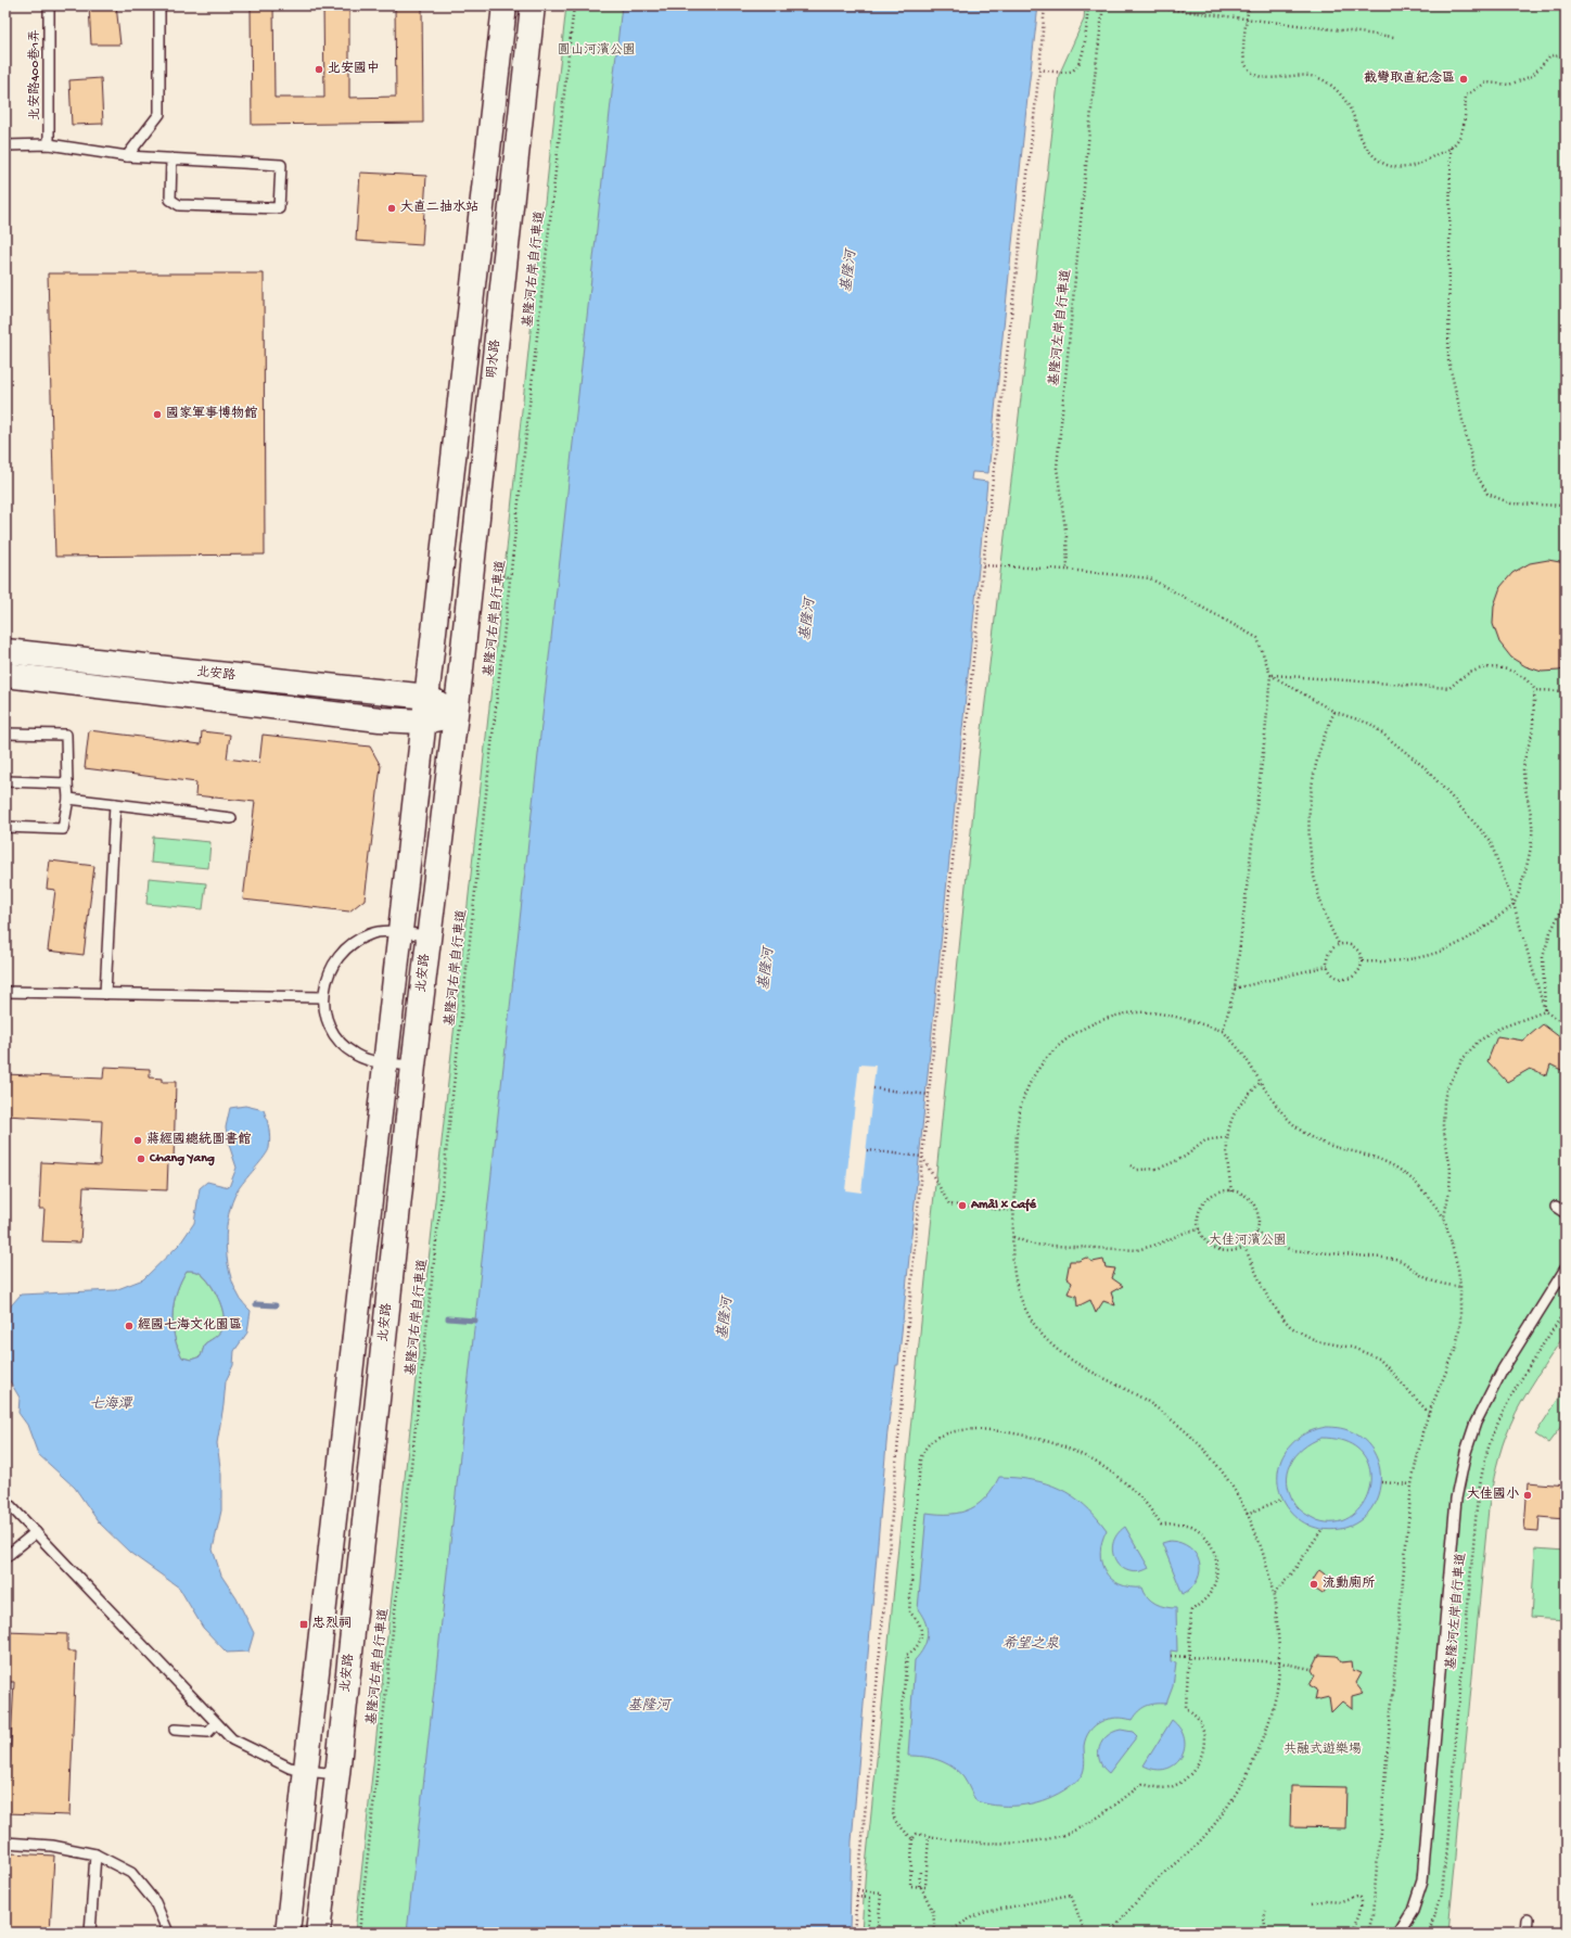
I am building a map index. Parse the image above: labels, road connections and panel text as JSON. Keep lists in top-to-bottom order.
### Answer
{
  "streets": {
    "main road": ["明水路", "北安路"],
    "lane": ["北安路400巷1弄"],
    "path": ["基隆河右岸自行車道", "基隆河左岸自行車道"]
  },
  "crossings": [
    ["明水路", "北安路"]
  ],
  "water": ["基隆河", "七海潭", "希望之泉"],
  "parks": ["圓山河濱公園", "大佳河濱公園", "共融式遊樂場"],
  "places": {
    "other": [
      "北安國中",
      "截彎取直紀念區",
      "大直二抽水站",
      "國家軍事博物館",
      "蔣經國總統圖書館",
      "Chang Yang",
      "Amål x Café",
      "經國七海文化園區",
      "大佳國小",
      "流動廁所"
    ],
    "transit": ["忠烈祠"]
  }
}
